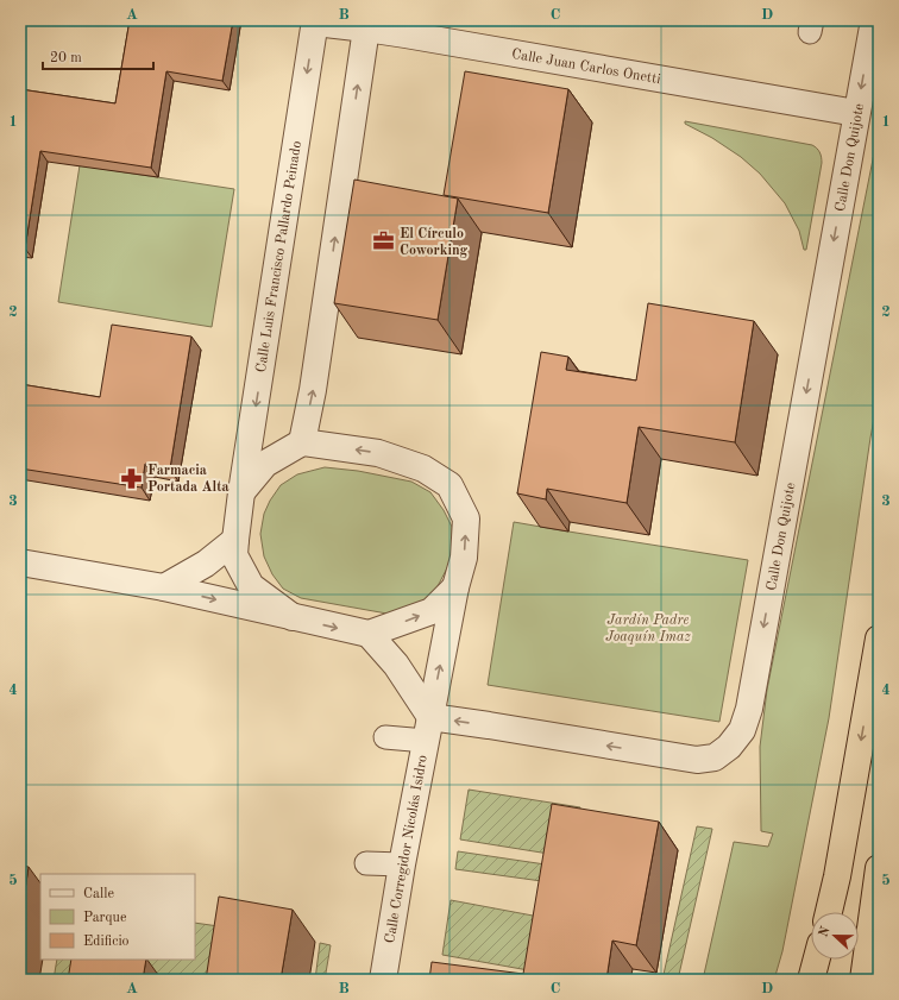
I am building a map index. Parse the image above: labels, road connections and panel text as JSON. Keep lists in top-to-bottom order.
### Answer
{
  "streets": {
    "street": [
      "Calle Juan Carlos Onetti",
      "Calle Don Quijote",
      "Calle Luis Francisco Pallardo Peinado",
      "Calle Corregidor Nicolás Isidro"
    ]
  },
  "crossings": [
    ["Calle Juan Carlos Onetti", "Calle Don Quijote"],
    ["Calle Juan Carlos Onetti", "Calle Luis Francisco Pallardo Peinado"],
    ["Calle Don Quijote", "Calle Corregidor Nicolás Isidro"]
  ],
  "parks": ["Jardín Padre Joaquín Imaz"],
  "places": {
    "office": ["El Círculo Coworking"],
    "pharmacy": ["Farmacia Portada Alta"]
  },
  "legend": ["Calle", "Parque", "Edificio"],
  "scale_bar": "20 m",
  "north": "left",
  "grid": {
    "columns": [
      "A",
      "B",
      "C",
      "D"
    ],
    "rows": [
      "1",
      "2",
      "3",
      "4",
      "5"
    ]
  }
}
